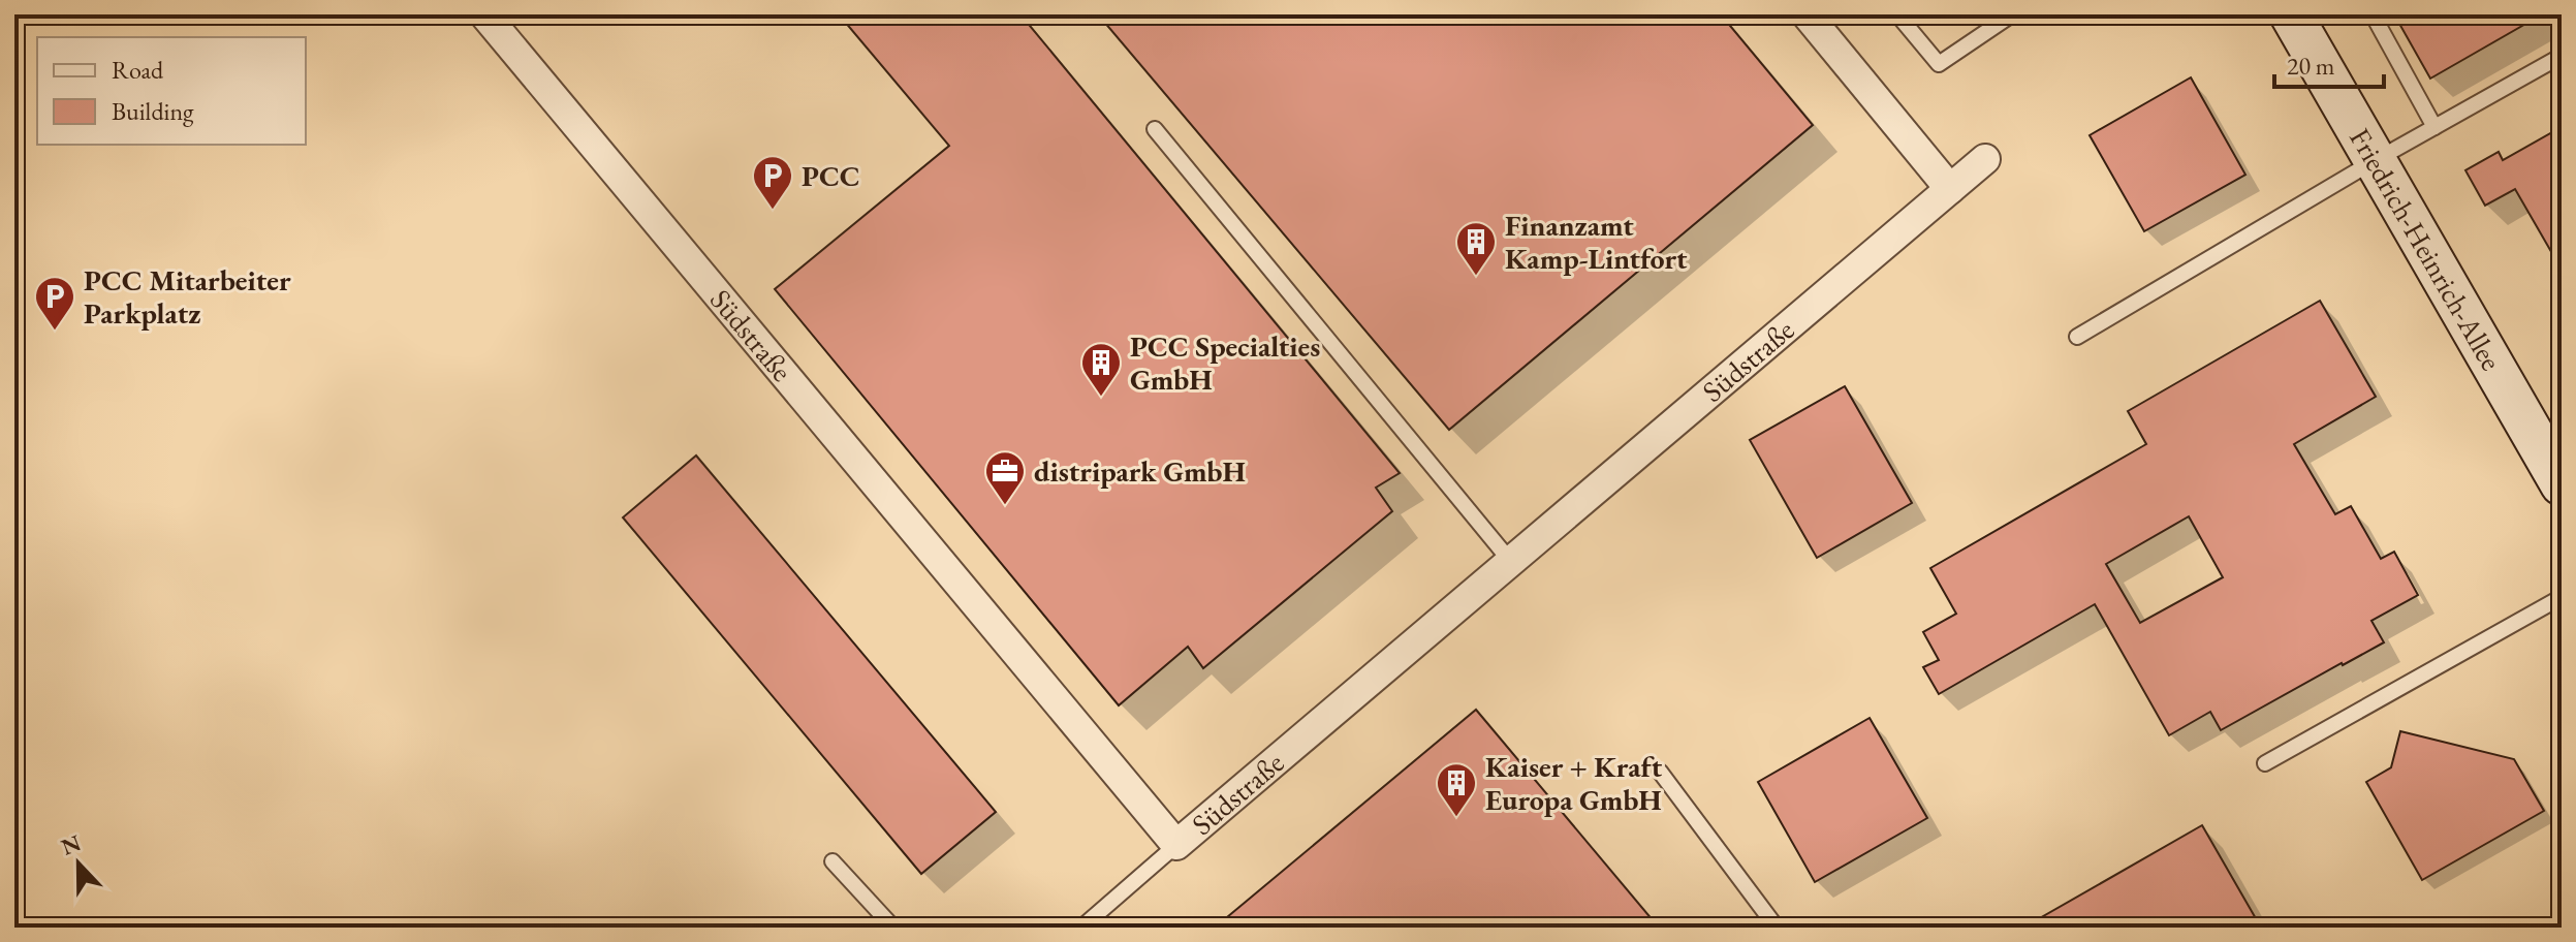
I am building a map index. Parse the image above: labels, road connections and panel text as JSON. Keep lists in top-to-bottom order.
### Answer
{
  "streets": {
    "main road": ["Friedrich-Heinrich-Allee"],
    "street": ["Südstraße"]
  },
  "places": {
    "parking": ["PCC", "PCC Mitarbeiter Parkplatz"],
    "building": ["Finanzamt Kamp-Lintfort", "PCC Specialties GmbH", "Kaiser + Kraft Europa GmbH"],
    "office": ["distripark GmbH"]
  },
  "legend": ["Road", "Building"],
  "scale_bar": "20 m",
  "north": "top"
}
